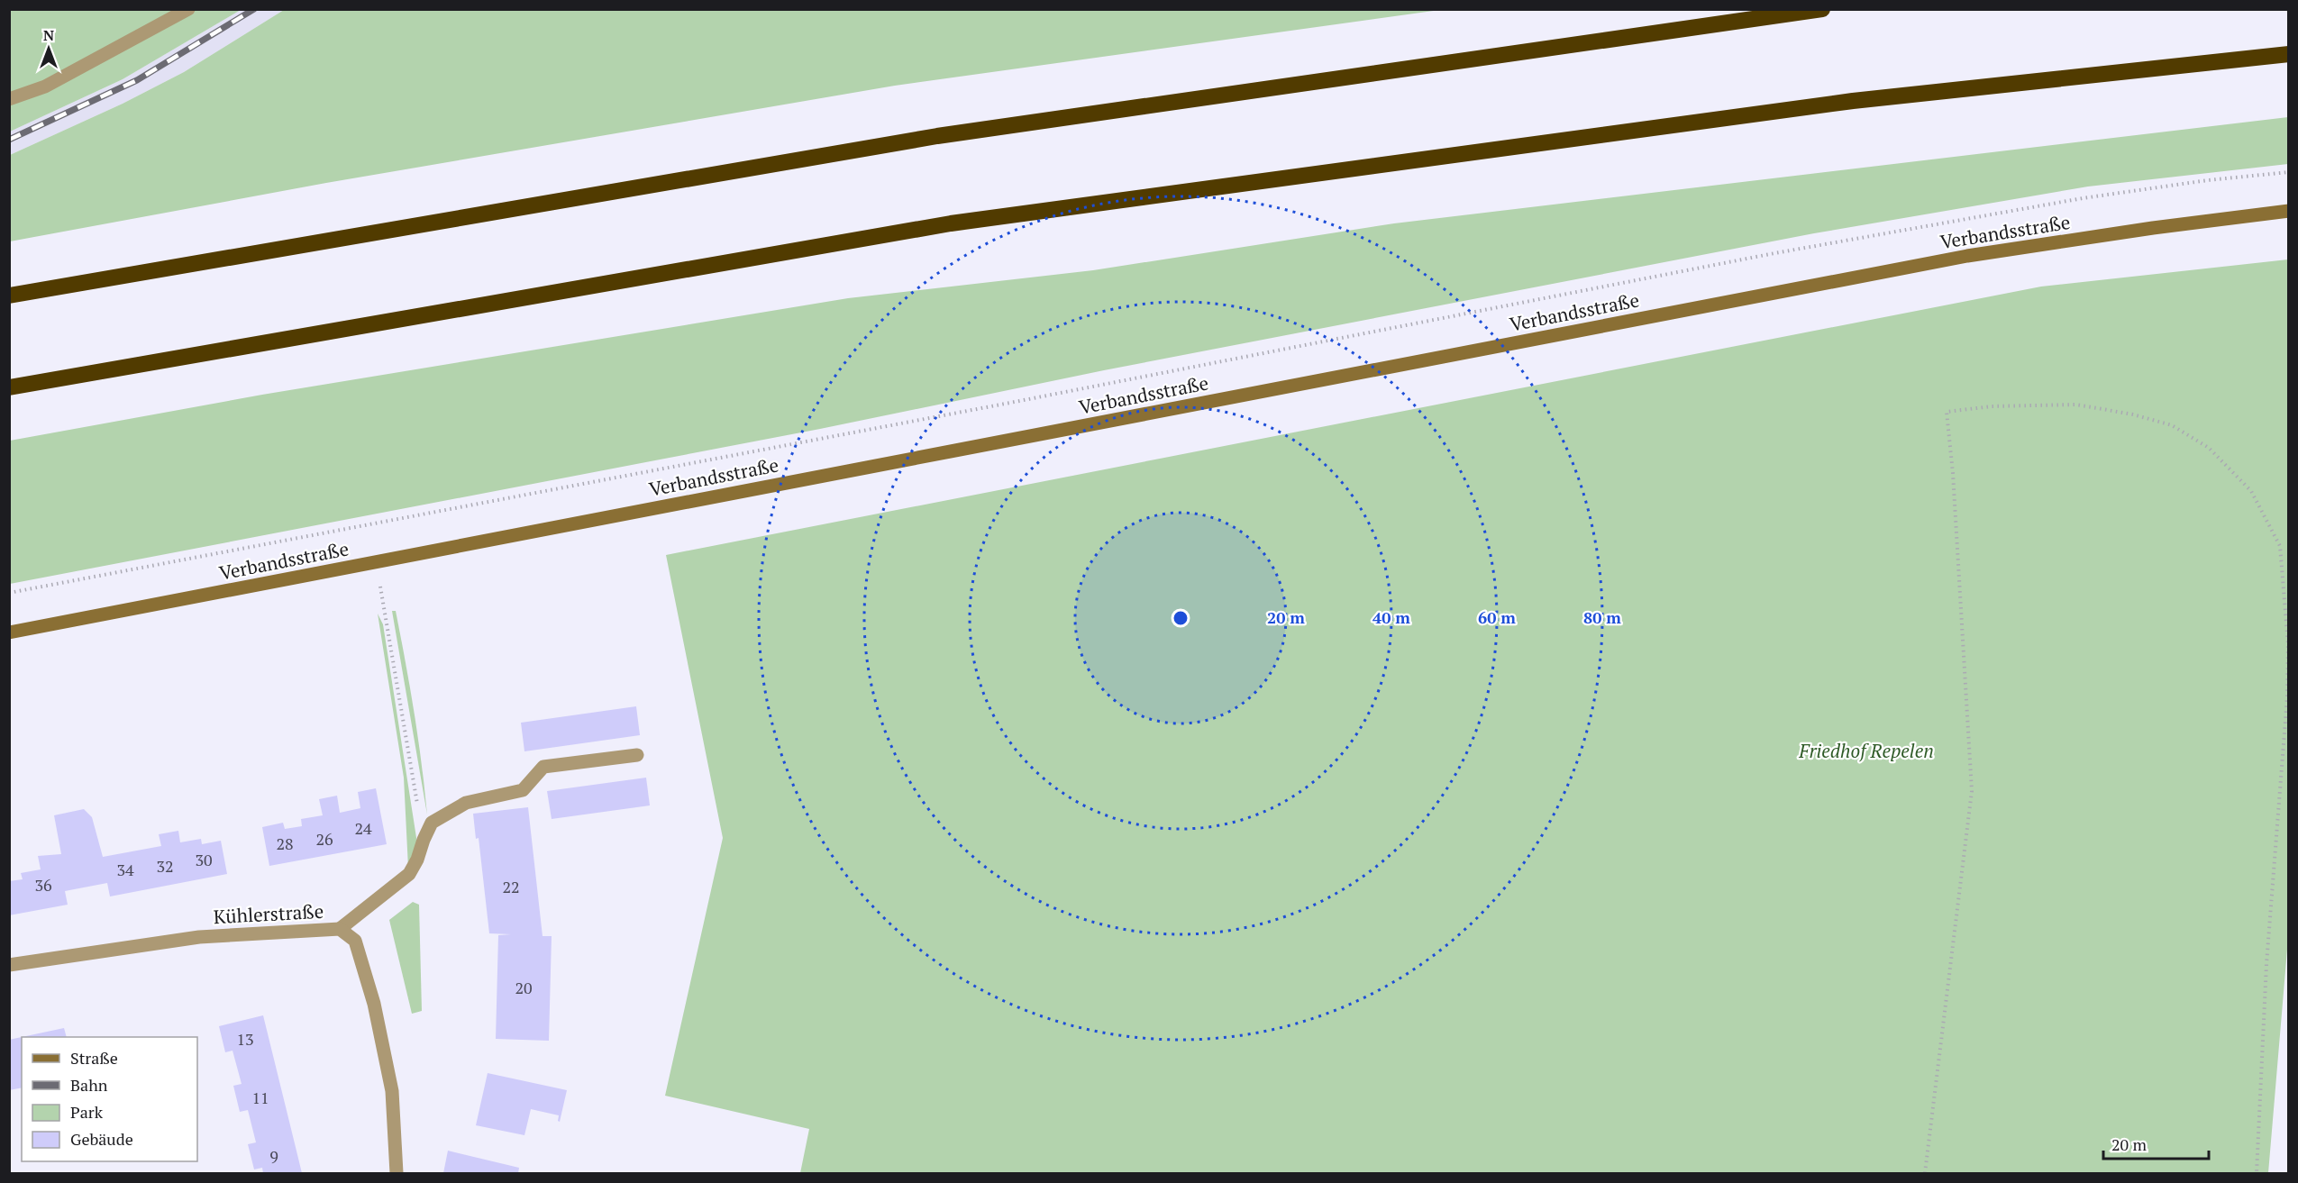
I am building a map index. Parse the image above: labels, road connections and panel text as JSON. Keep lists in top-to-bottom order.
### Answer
{
  "streets": {
    "main road": ["Verbandsstraße"],
    "street": ["Kühlerstraße"]
  },
  "parks": ["Friedhof Repelen"],
  "house_numbers": [
    "24",
    "26",
    "28",
    "30",
    "32",
    "34",
    "36",
    "22",
    "20",
    "13",
    "11",
    "9"
  ],
  "legend": [
    "Straße",
    "Bahn",
    "Park",
    "Gebäude"
  ],
  "scale_bar": "20 m",
  "north": "top",
  "rings": [
    "20 m",
    "40 m",
    "60 m",
    "80 m"
  ]
}
